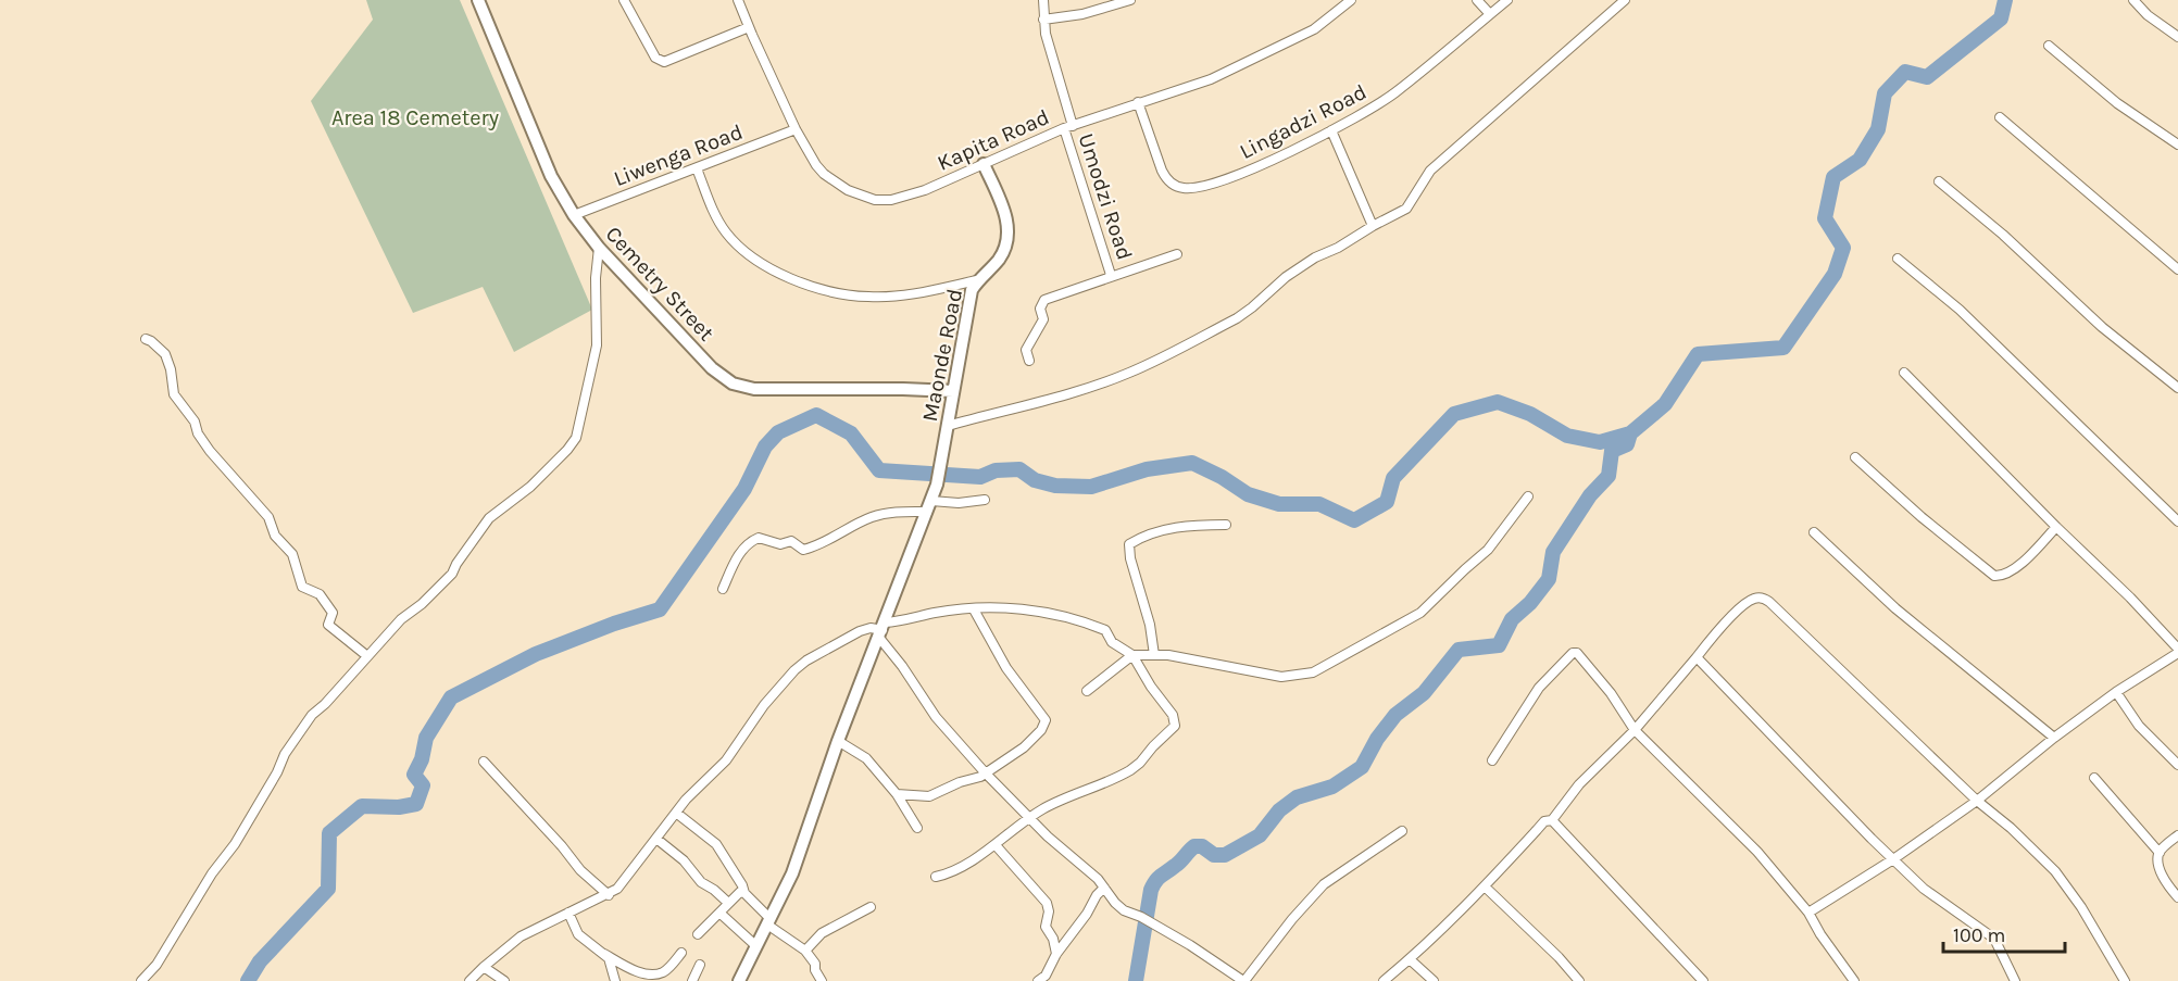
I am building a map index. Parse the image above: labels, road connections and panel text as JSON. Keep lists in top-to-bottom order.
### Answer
{
  "streets": {
    "street": [
      "Lingadzi Road",
      "Kapita Road",
      "Liwenga Road",
      "Umodzi Road",
      "Cemetry Street",
      "Maonde Road"
    ]
  },
  "crossings": [
    ["Lingadzi Road", "Kapita Road"],
    ["Kapita Road", "Liwenga Road"],
    ["Kapita Road", "Umodzi Road"],
    ["Kapita Road", "Maonde Road"],
    ["Liwenga Road", "Cemetry Street"],
    ["Cemetry Street", "Maonde Road"]
  ],
  "parks": ["Area 18 Cemetery"],
  "scale_bar": "100 m"
}
